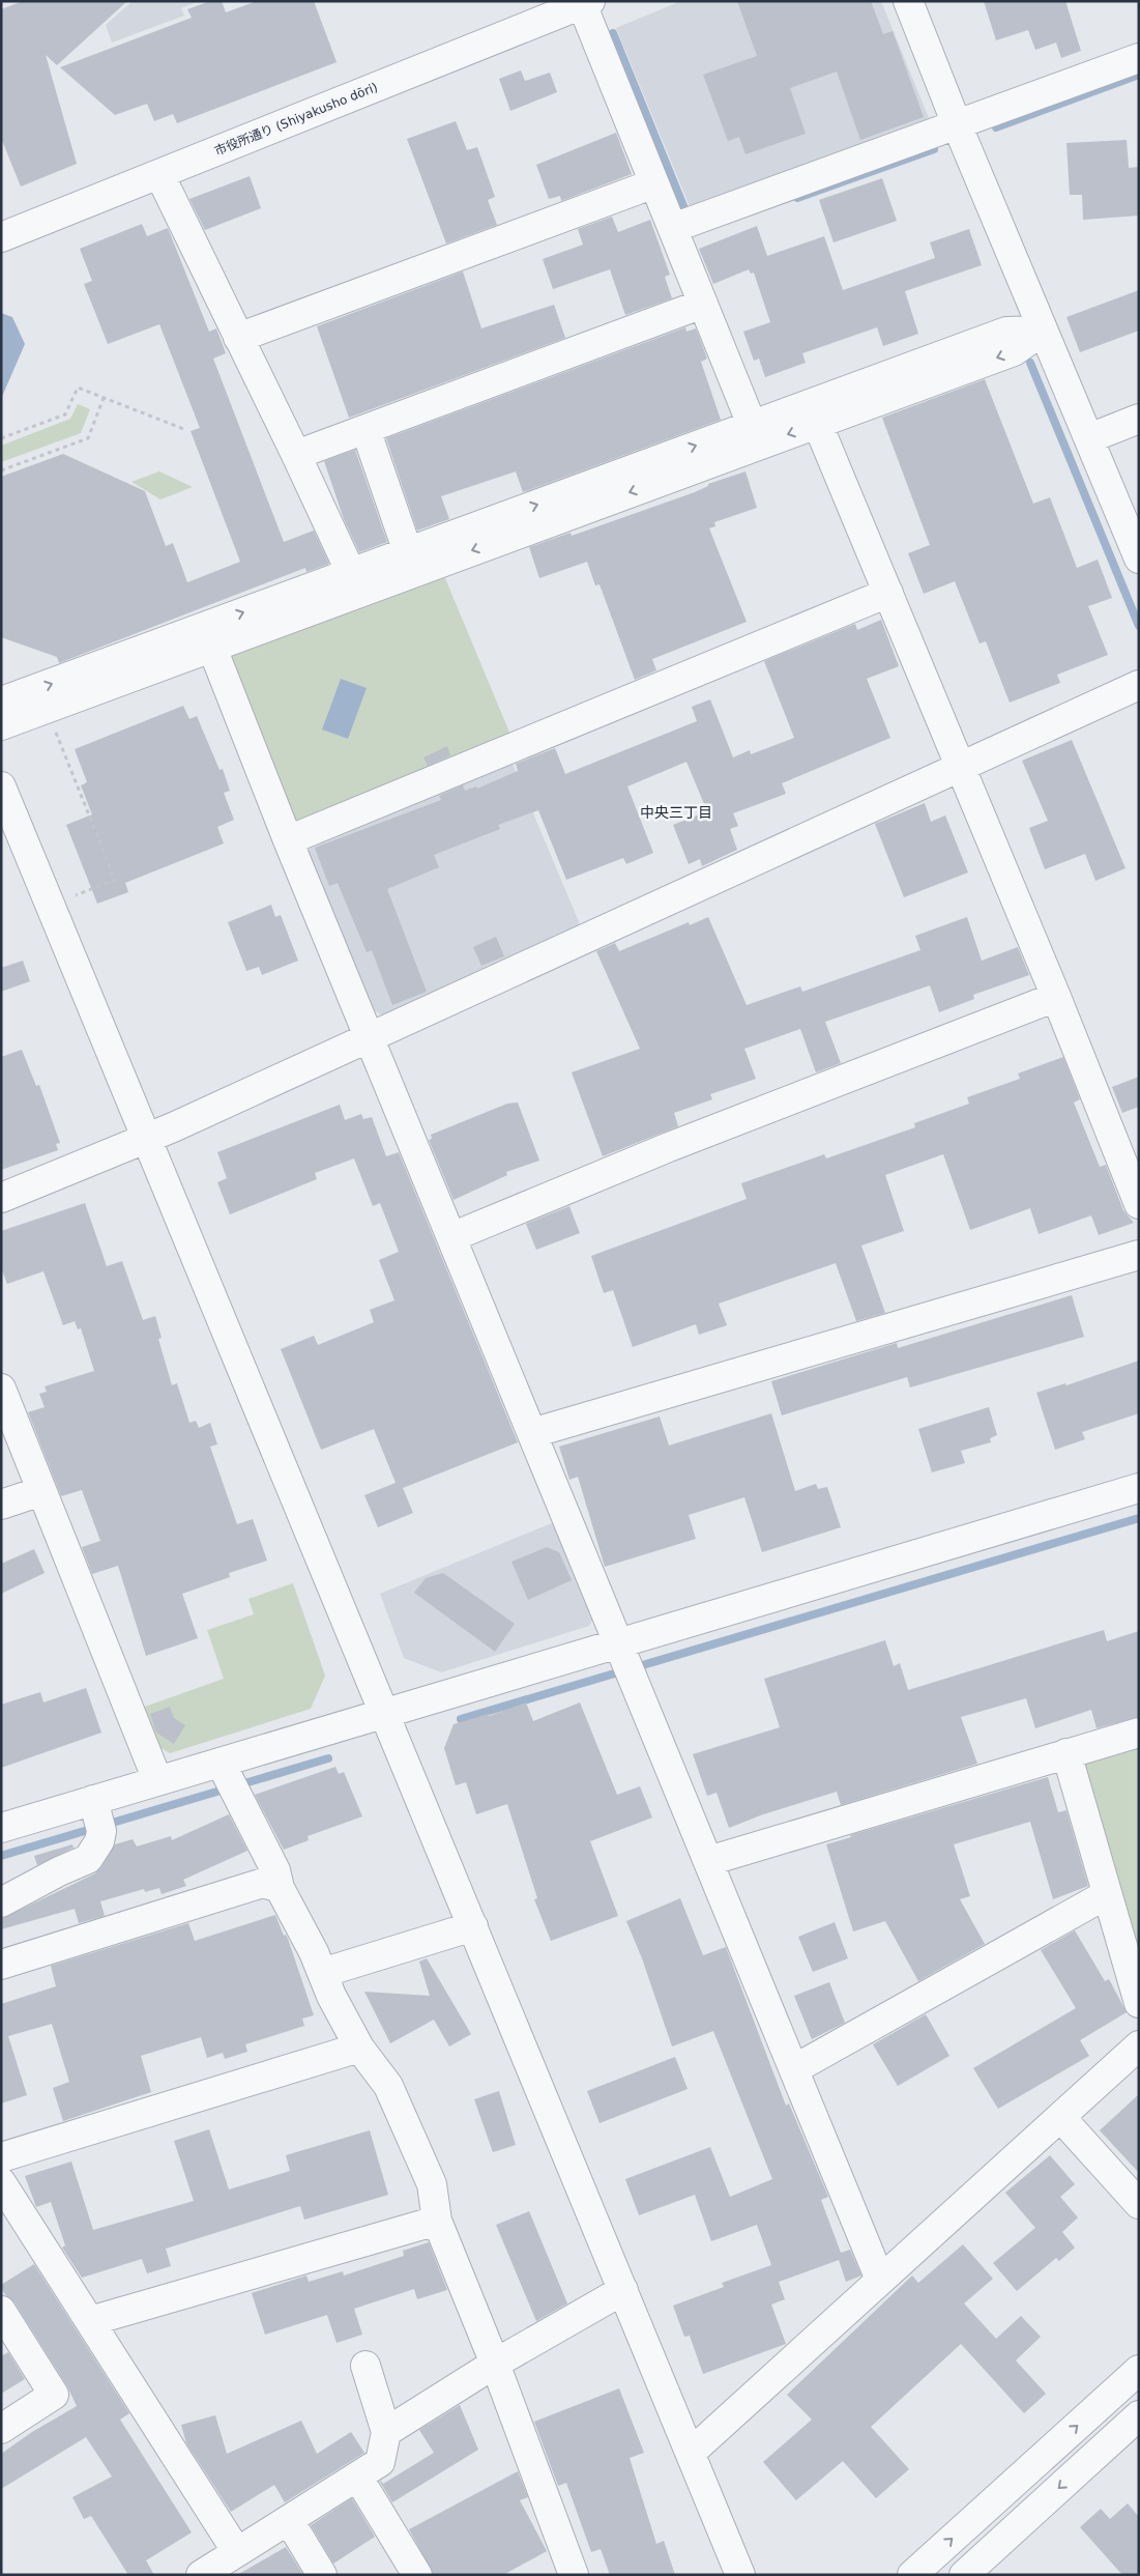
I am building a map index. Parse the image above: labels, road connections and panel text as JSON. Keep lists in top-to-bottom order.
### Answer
{
  "streets": {
    "street": ["市役所通り (Shiyakusho dōri)"]
  },
  "districts": ["中央三丁目"]
}
